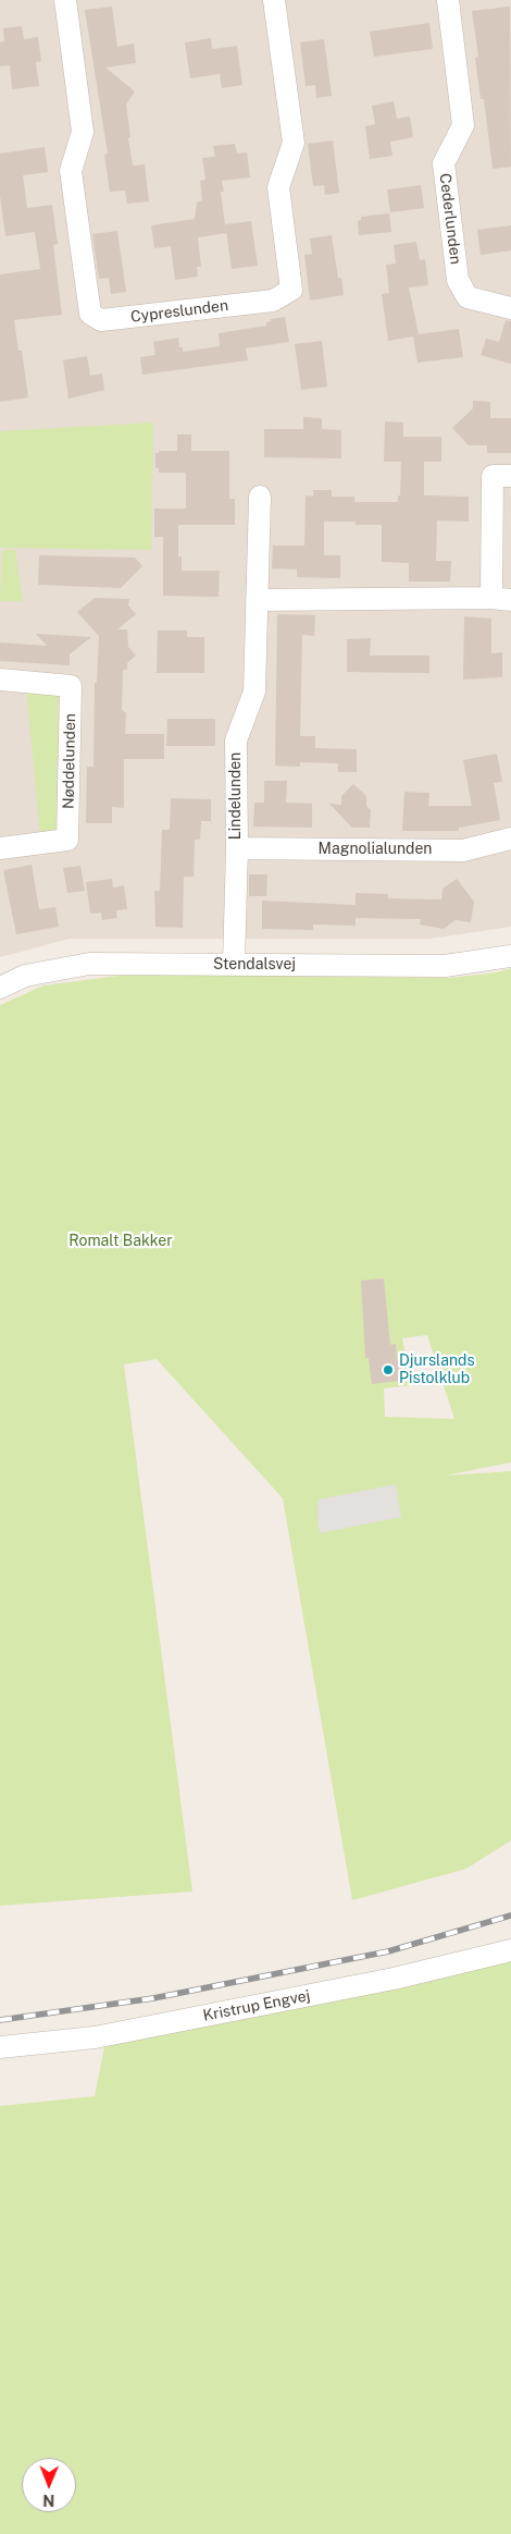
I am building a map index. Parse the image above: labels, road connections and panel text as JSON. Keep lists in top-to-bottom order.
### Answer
{
  "streets": {
    "street": [
      "Cederlunden",
      "Cypreslunden",
      "Nøddelunden",
      "Lindelunden",
      "Magnolialunden",
      "Stendalsvej",
      "Kristrup Engvej"
    ]
  },
  "crossings": [
    ["Lindelunden", "Magnolialunden"],
    ["Lindelunden", "Stendalsvej"]
  ],
  "parks": ["Romalt Bakker"],
  "places": ["Djurslands Pistolklub"],
  "north": "bottom"
}
